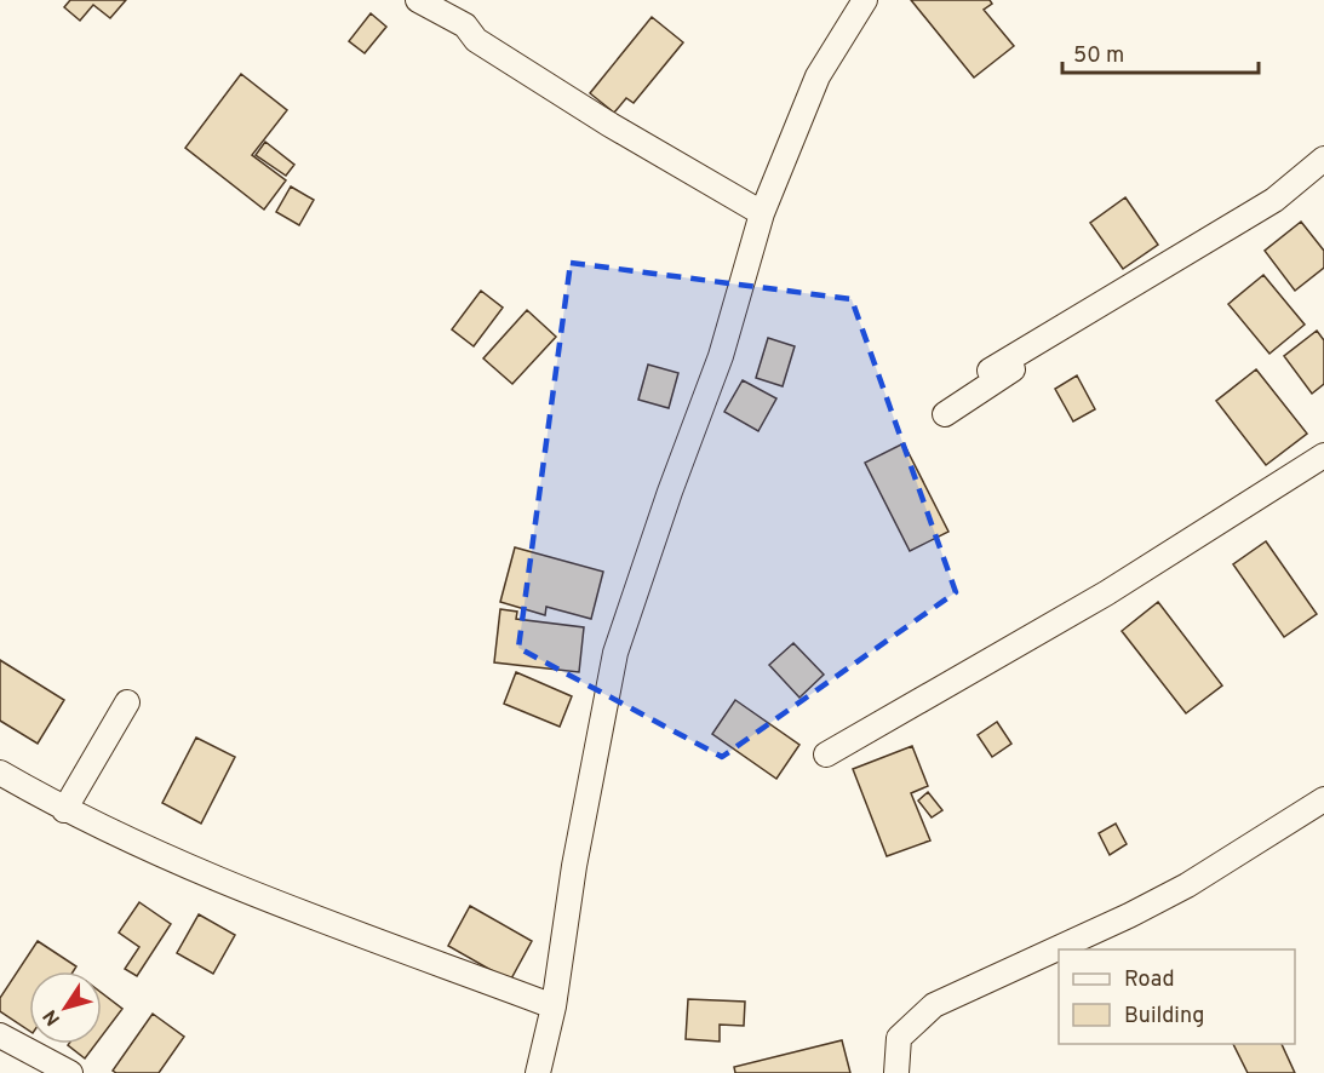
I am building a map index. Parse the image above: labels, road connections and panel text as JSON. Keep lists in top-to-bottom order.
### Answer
{
  "legend": ["Road", "Building"],
  "scale_bar": "50 m",
  "north": "bottom left"
}
